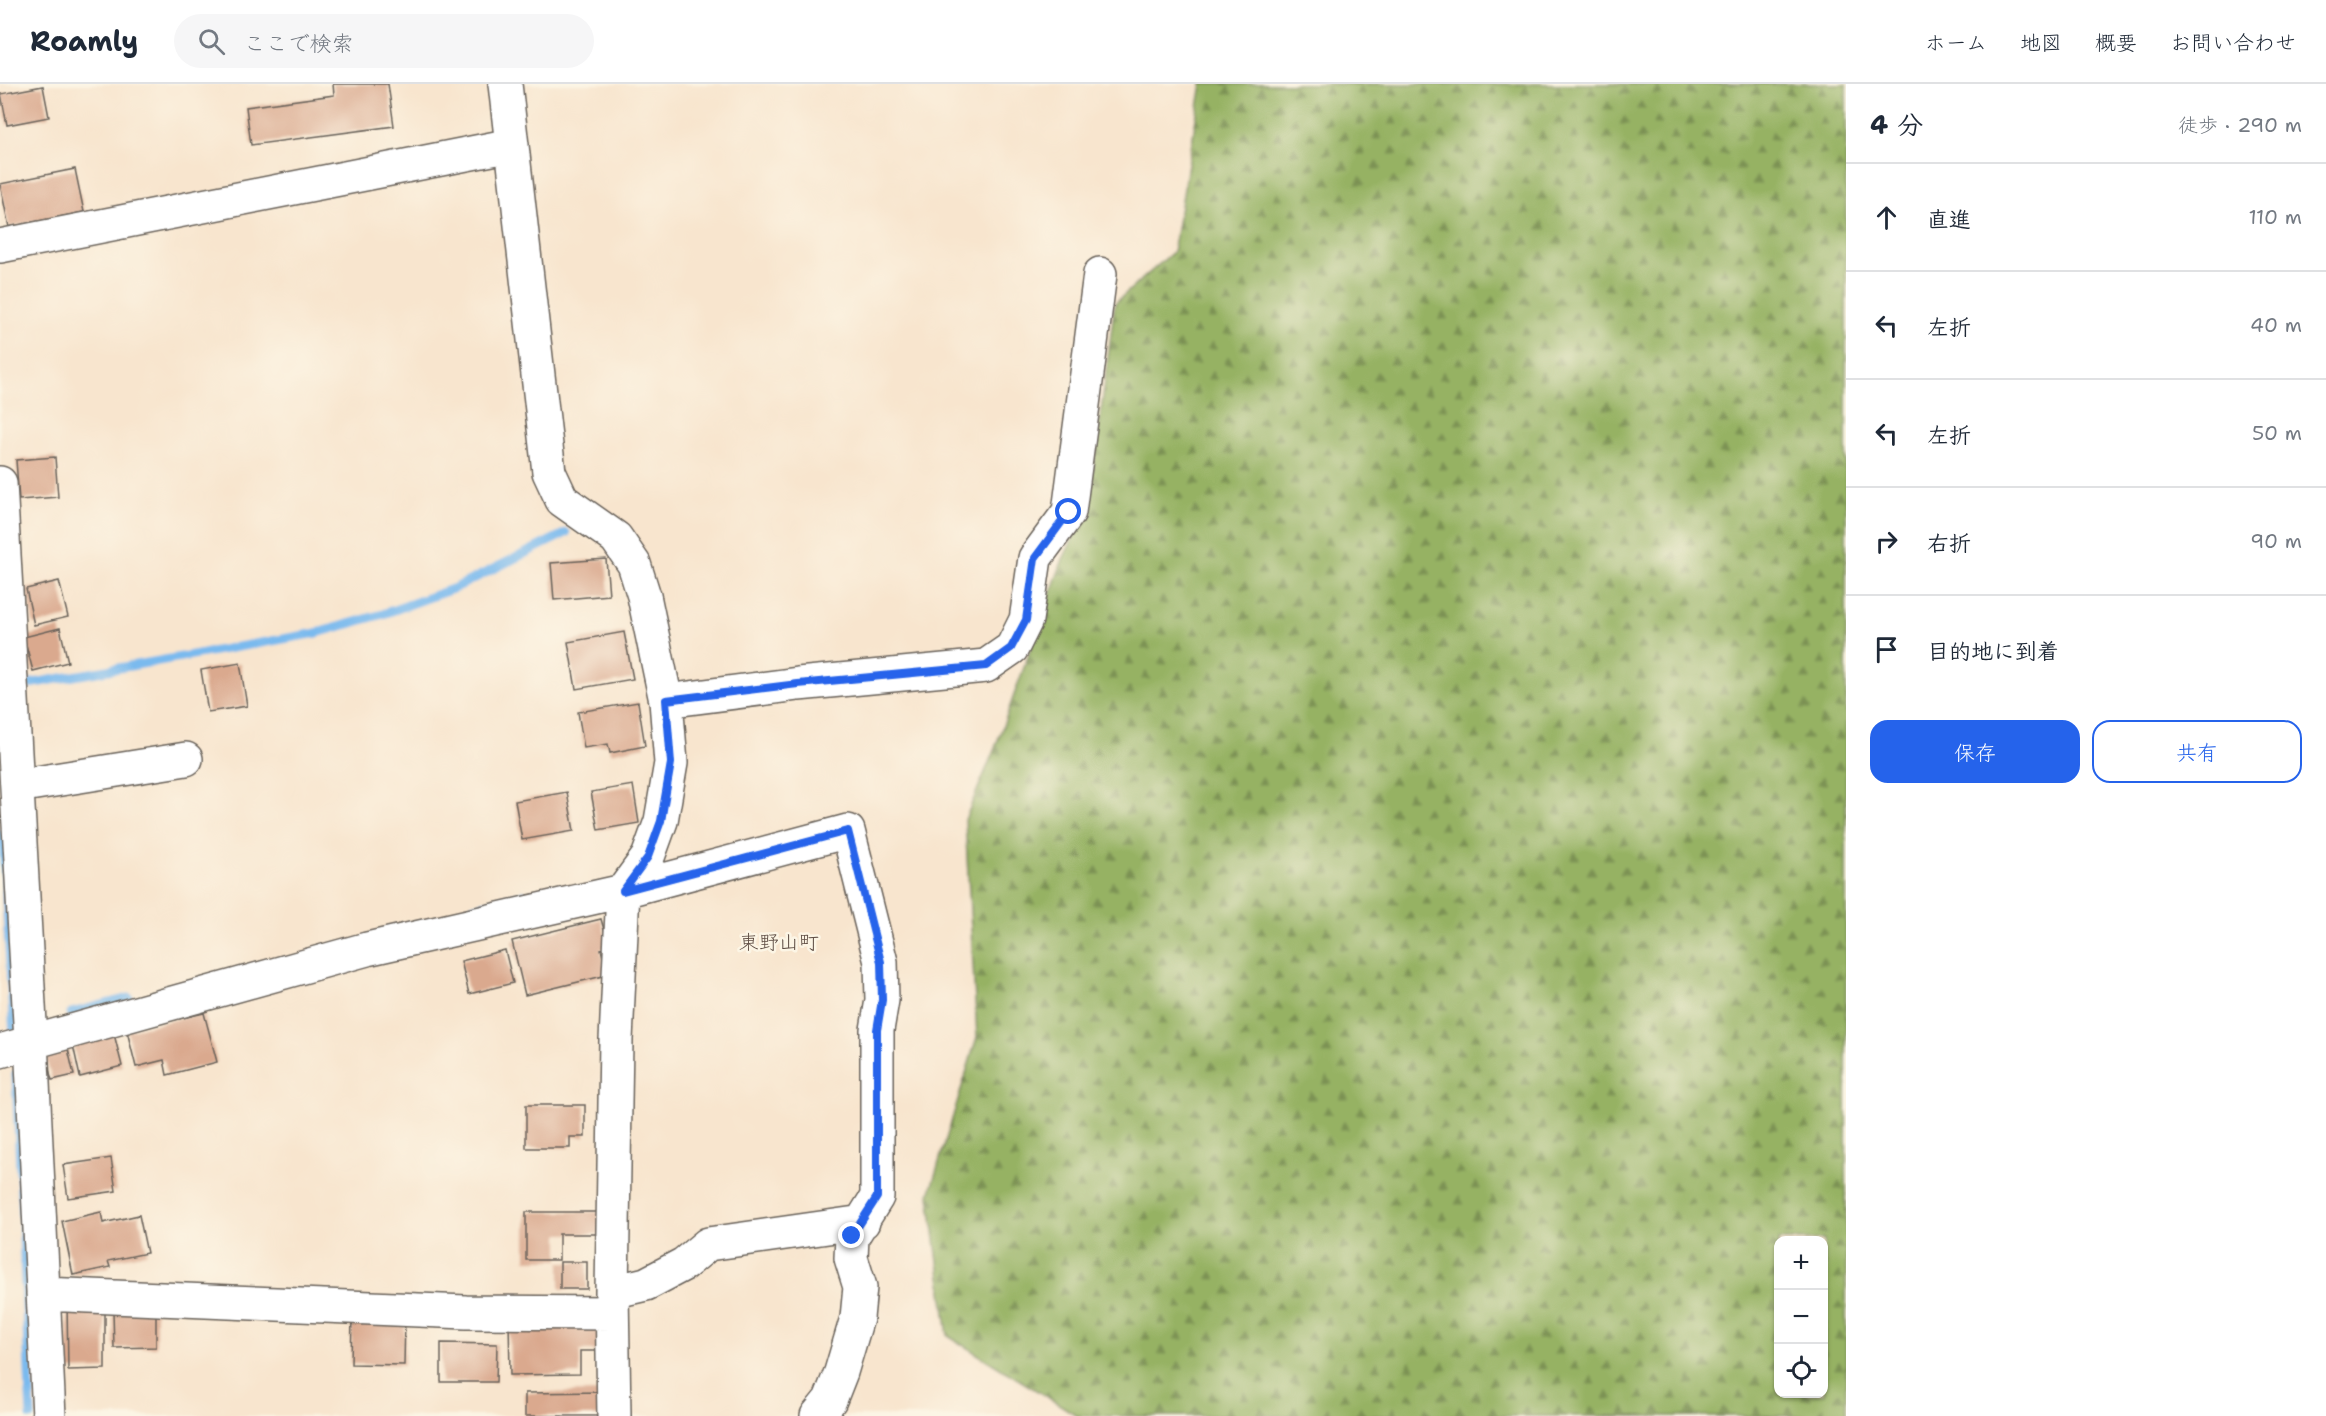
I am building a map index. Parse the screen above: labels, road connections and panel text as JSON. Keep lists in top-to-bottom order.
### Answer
{
  "districts": ["東野山町"],
  "page": {
    "header": "Roamly",
    "search": "ここで検索",
    "nav": [
      "ホーム",
      "地図",
      "概要",
      "お問い合わせ"
    ],
    "heading": ["4 分", "徒歩 · 290 m"],
    "list": [
      ["直進", "110 m"],
      ["左折", "40 m"],
      ["左折", "50 m"],
      ["右折", "90 m"],
      "目的地に到着"
    ],
    "buttons": ["保存", "共有"],
    "map_buttons": ["+", "−"]
  }
}
